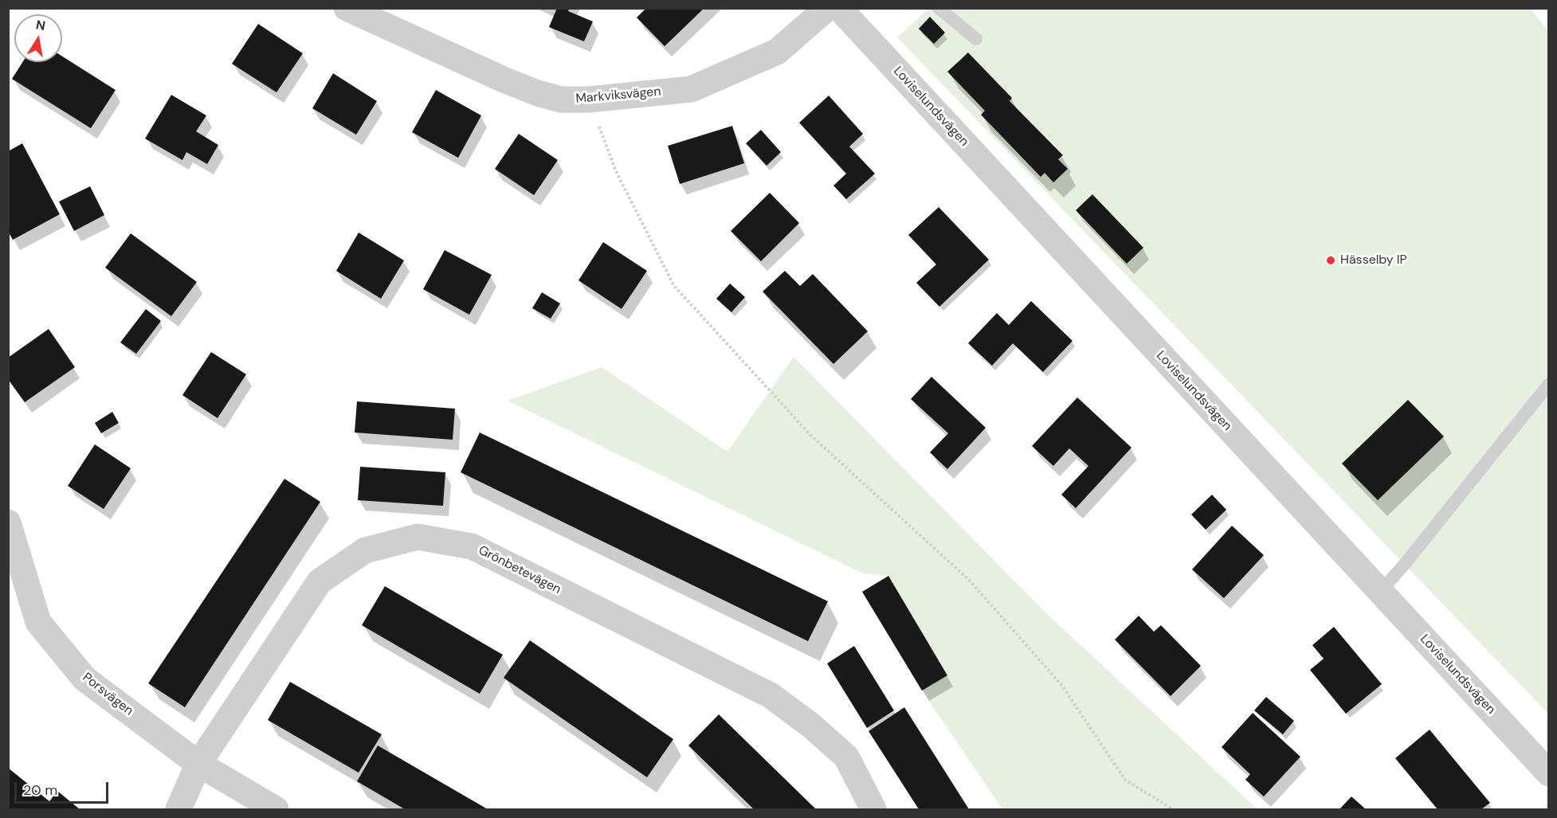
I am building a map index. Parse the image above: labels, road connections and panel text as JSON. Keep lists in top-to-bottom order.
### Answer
{
  "streets": {
    "street": [
      "Markviksvägen",
      "Loviselundsvägen",
      "Grönbetevägen",
      "Porsvägen"
    ]
  },
  "crossings": [
    ["Grönbetevägen", "Porsvägen"]
  ],
  "places": ["Hässelby IP"],
  "scale_bar": "20 m",
  "north": "top"
}
